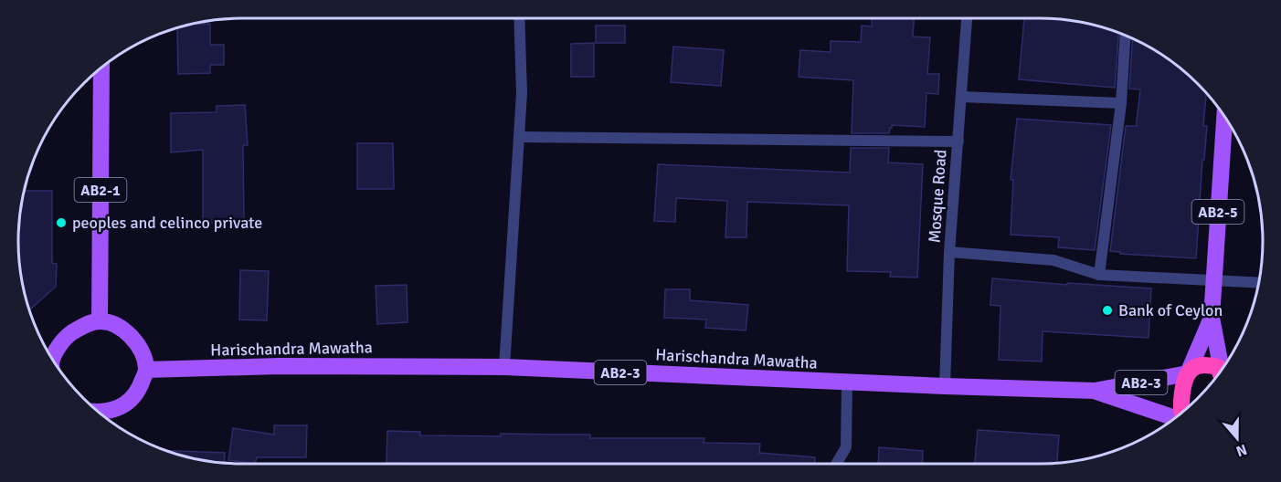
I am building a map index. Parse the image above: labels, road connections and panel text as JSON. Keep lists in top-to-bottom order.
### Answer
{
  "streets": {
    "main road": [
      "AB2-1",
      "AB2-5",
      "Harischandra Mawatha",
      "AB2-3"
    ],
    "street": ["Mosque Road"]
  },
  "crossings": [
    ["Mosque Road", "Harischandra Mawatha"],
    ["AB2-5", "Harischandra Mawatha"]
  ],
  "places": ["peoples and celinco private", "Bank of Ceylon"],
  "north": "bottom"
}
